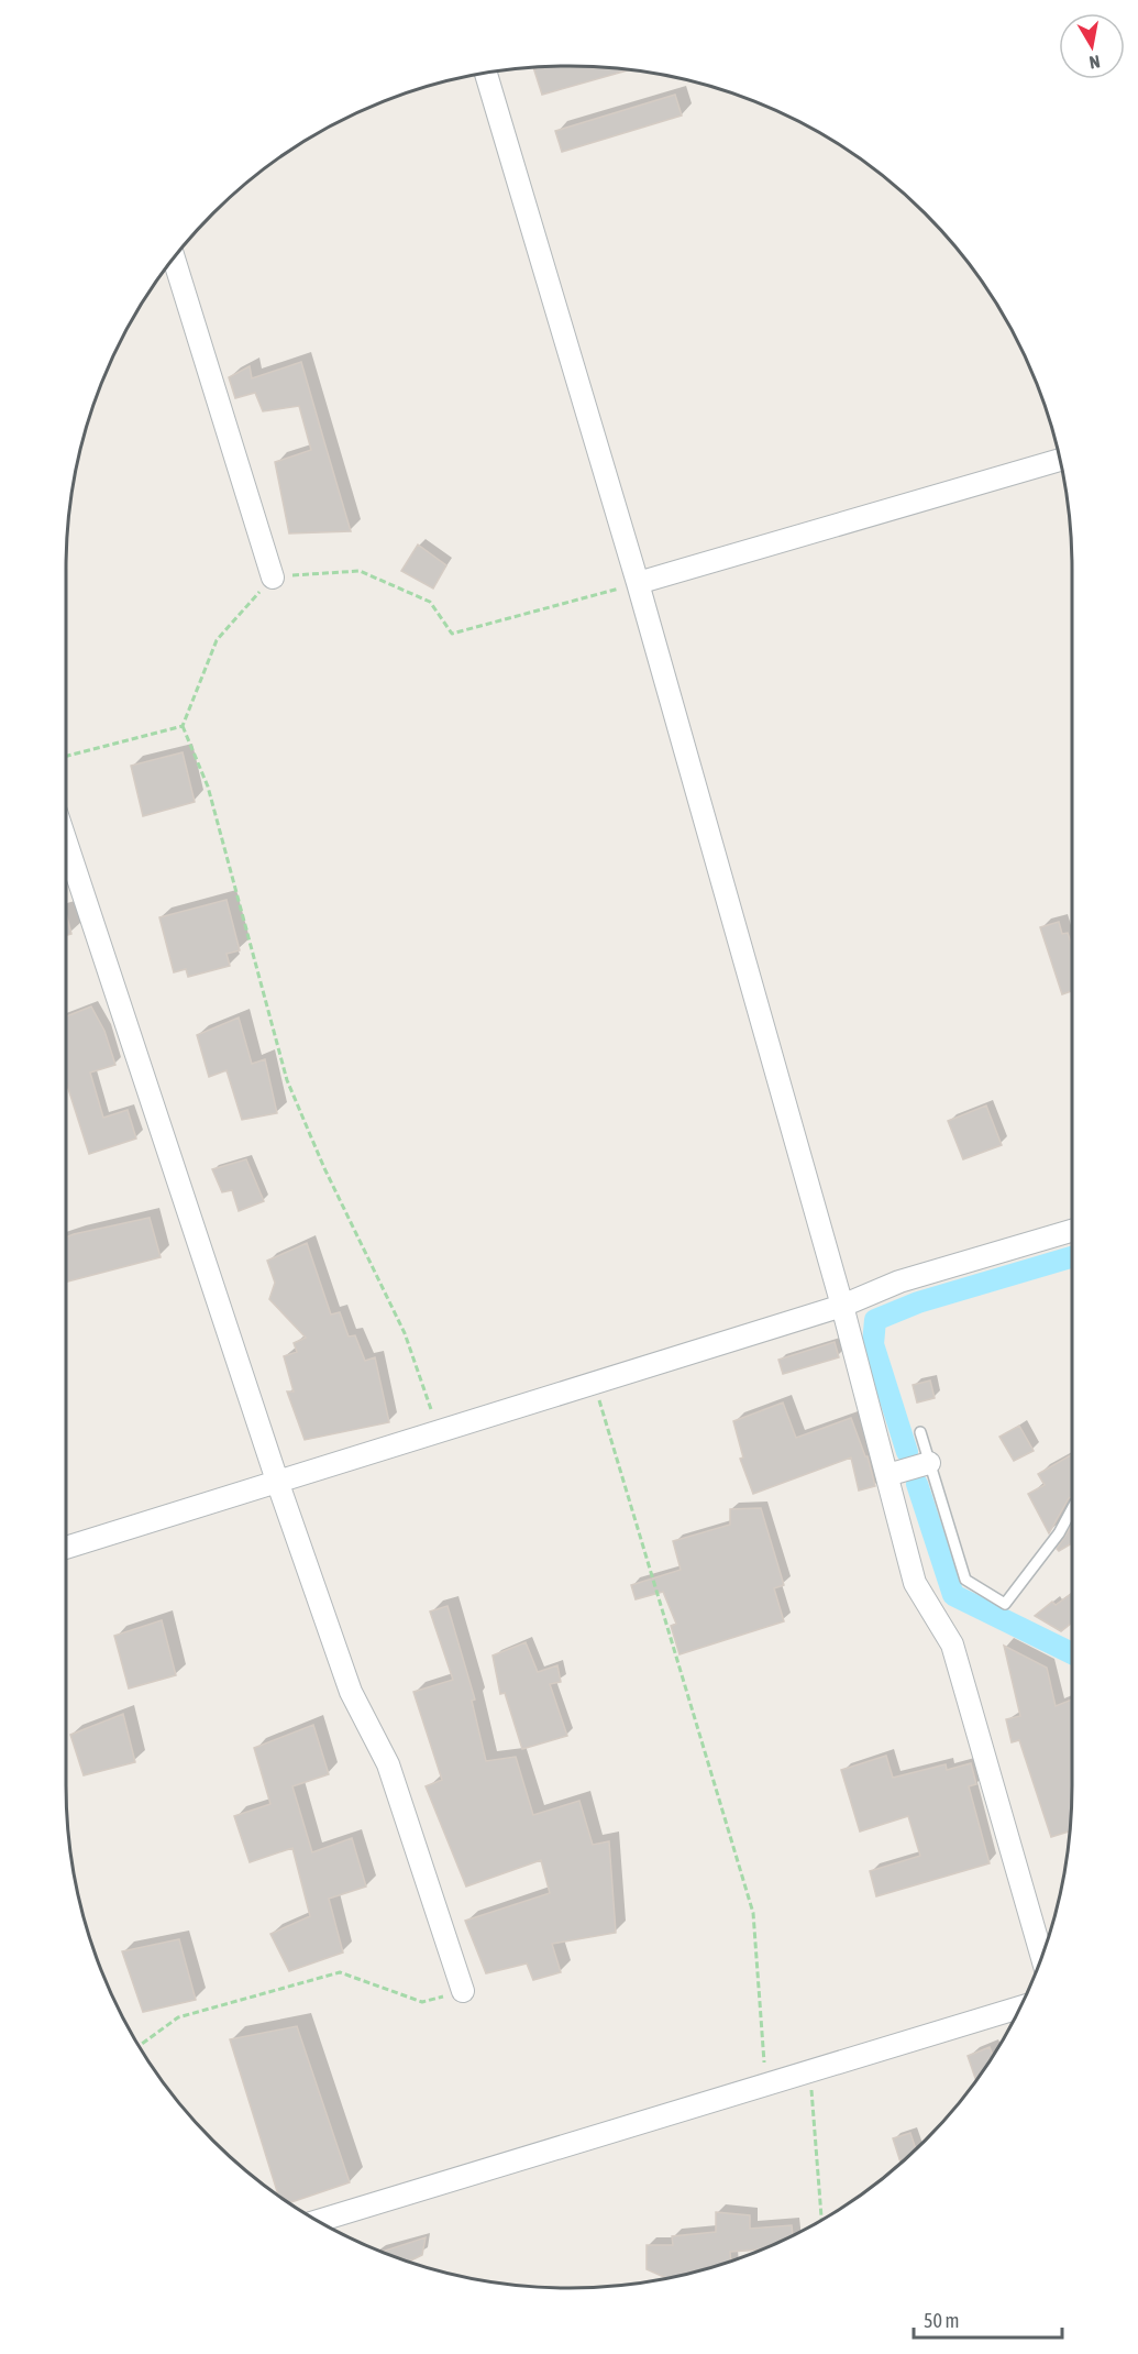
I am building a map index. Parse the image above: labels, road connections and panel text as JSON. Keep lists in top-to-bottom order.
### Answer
{
  "scale_bar": "50 m",
  "north": "bottom"
}
